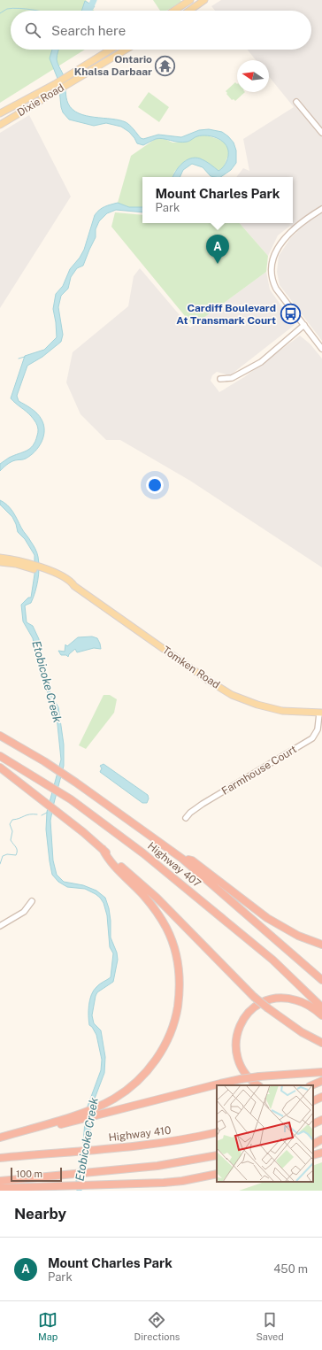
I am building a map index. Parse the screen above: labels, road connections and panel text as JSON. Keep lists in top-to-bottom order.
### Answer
{
  "streets": {
    "highway": ["Highway 407", "Highway 410"],
    "main road": ["Dixie Road", "Tomken Road"],
    "street": ["Farmhouse Court"]
  },
  "crossings": [
    ["Tomken Road", "Farmhouse Court"]
  ],
  "water": ["Etobicoke Creek"],
  "places": {
    "temple": ["Ontario Khalsa Darbaar"],
    "bus stop": ["Cardiff Boulevard At Transmark Court"]
  },
  "scale_bar": "100 m",
  "north": "left",
  "page": {
    "search": "Search here",
    "popup": ["Mount Charles Park", "Park"],
    "pins": "A",
    "scale": "100 m",
    "heading": "Nearby",
    "list": [
      {
        "mark": "A",
        "name": "Mount Charles Park",
        "note": "Park",
        "value": "450 m"
      }
    ],
    "nav": ["Map", "Directions", "Saved"]
  }
}
